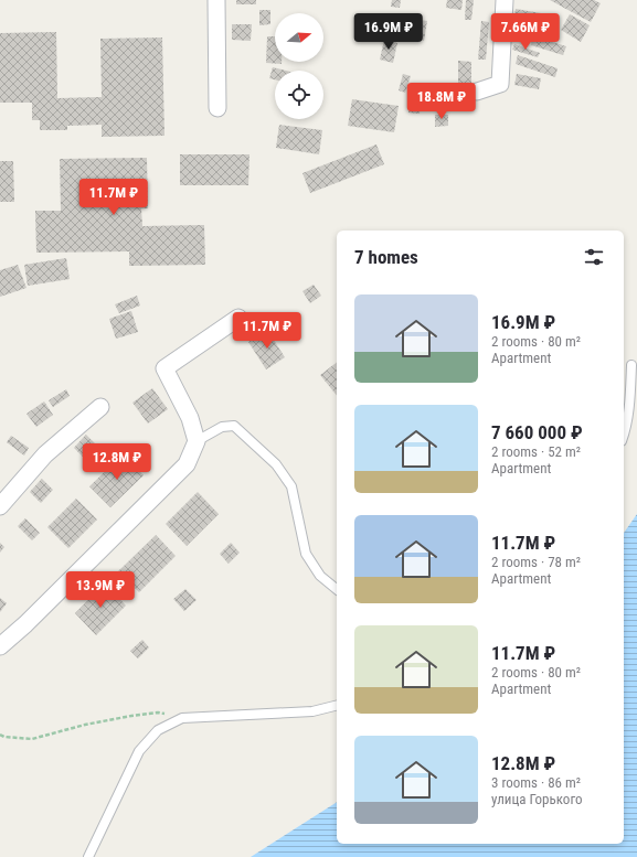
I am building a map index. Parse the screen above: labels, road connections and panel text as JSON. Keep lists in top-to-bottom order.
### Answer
{
  "north": "right",
  "page": {
    "price": [
      "16.9M ₽",
      "7.66M ₽",
      "18.8M ₽",
      "11.7M ₽",
      "11.7M ₽",
      "12.8M ₽",
      "13.9M ₽"
    ],
    "heading": "7 homes",
    "list": [
      {
        "name": "16.9M ₽",
        "note": "2 rooms · 80 m² · Apartment"
      },
      {
        "name": "7 660 000 ₽",
        "note": "2 rooms · 52 m² · Apartment"
      },
      {
        "name": "11.7M ₽",
        "note": "2 rooms · 78 m² · Apartment"
      },
      {
        "name": "11.7M ₽",
        "note": "2 rooms · 80 m² · Apartment"
      },
      {
        "name": "12.8M ₽",
        "note": "3 rooms · 86 m² · улица Горького"
      }
    ]
  }
}
